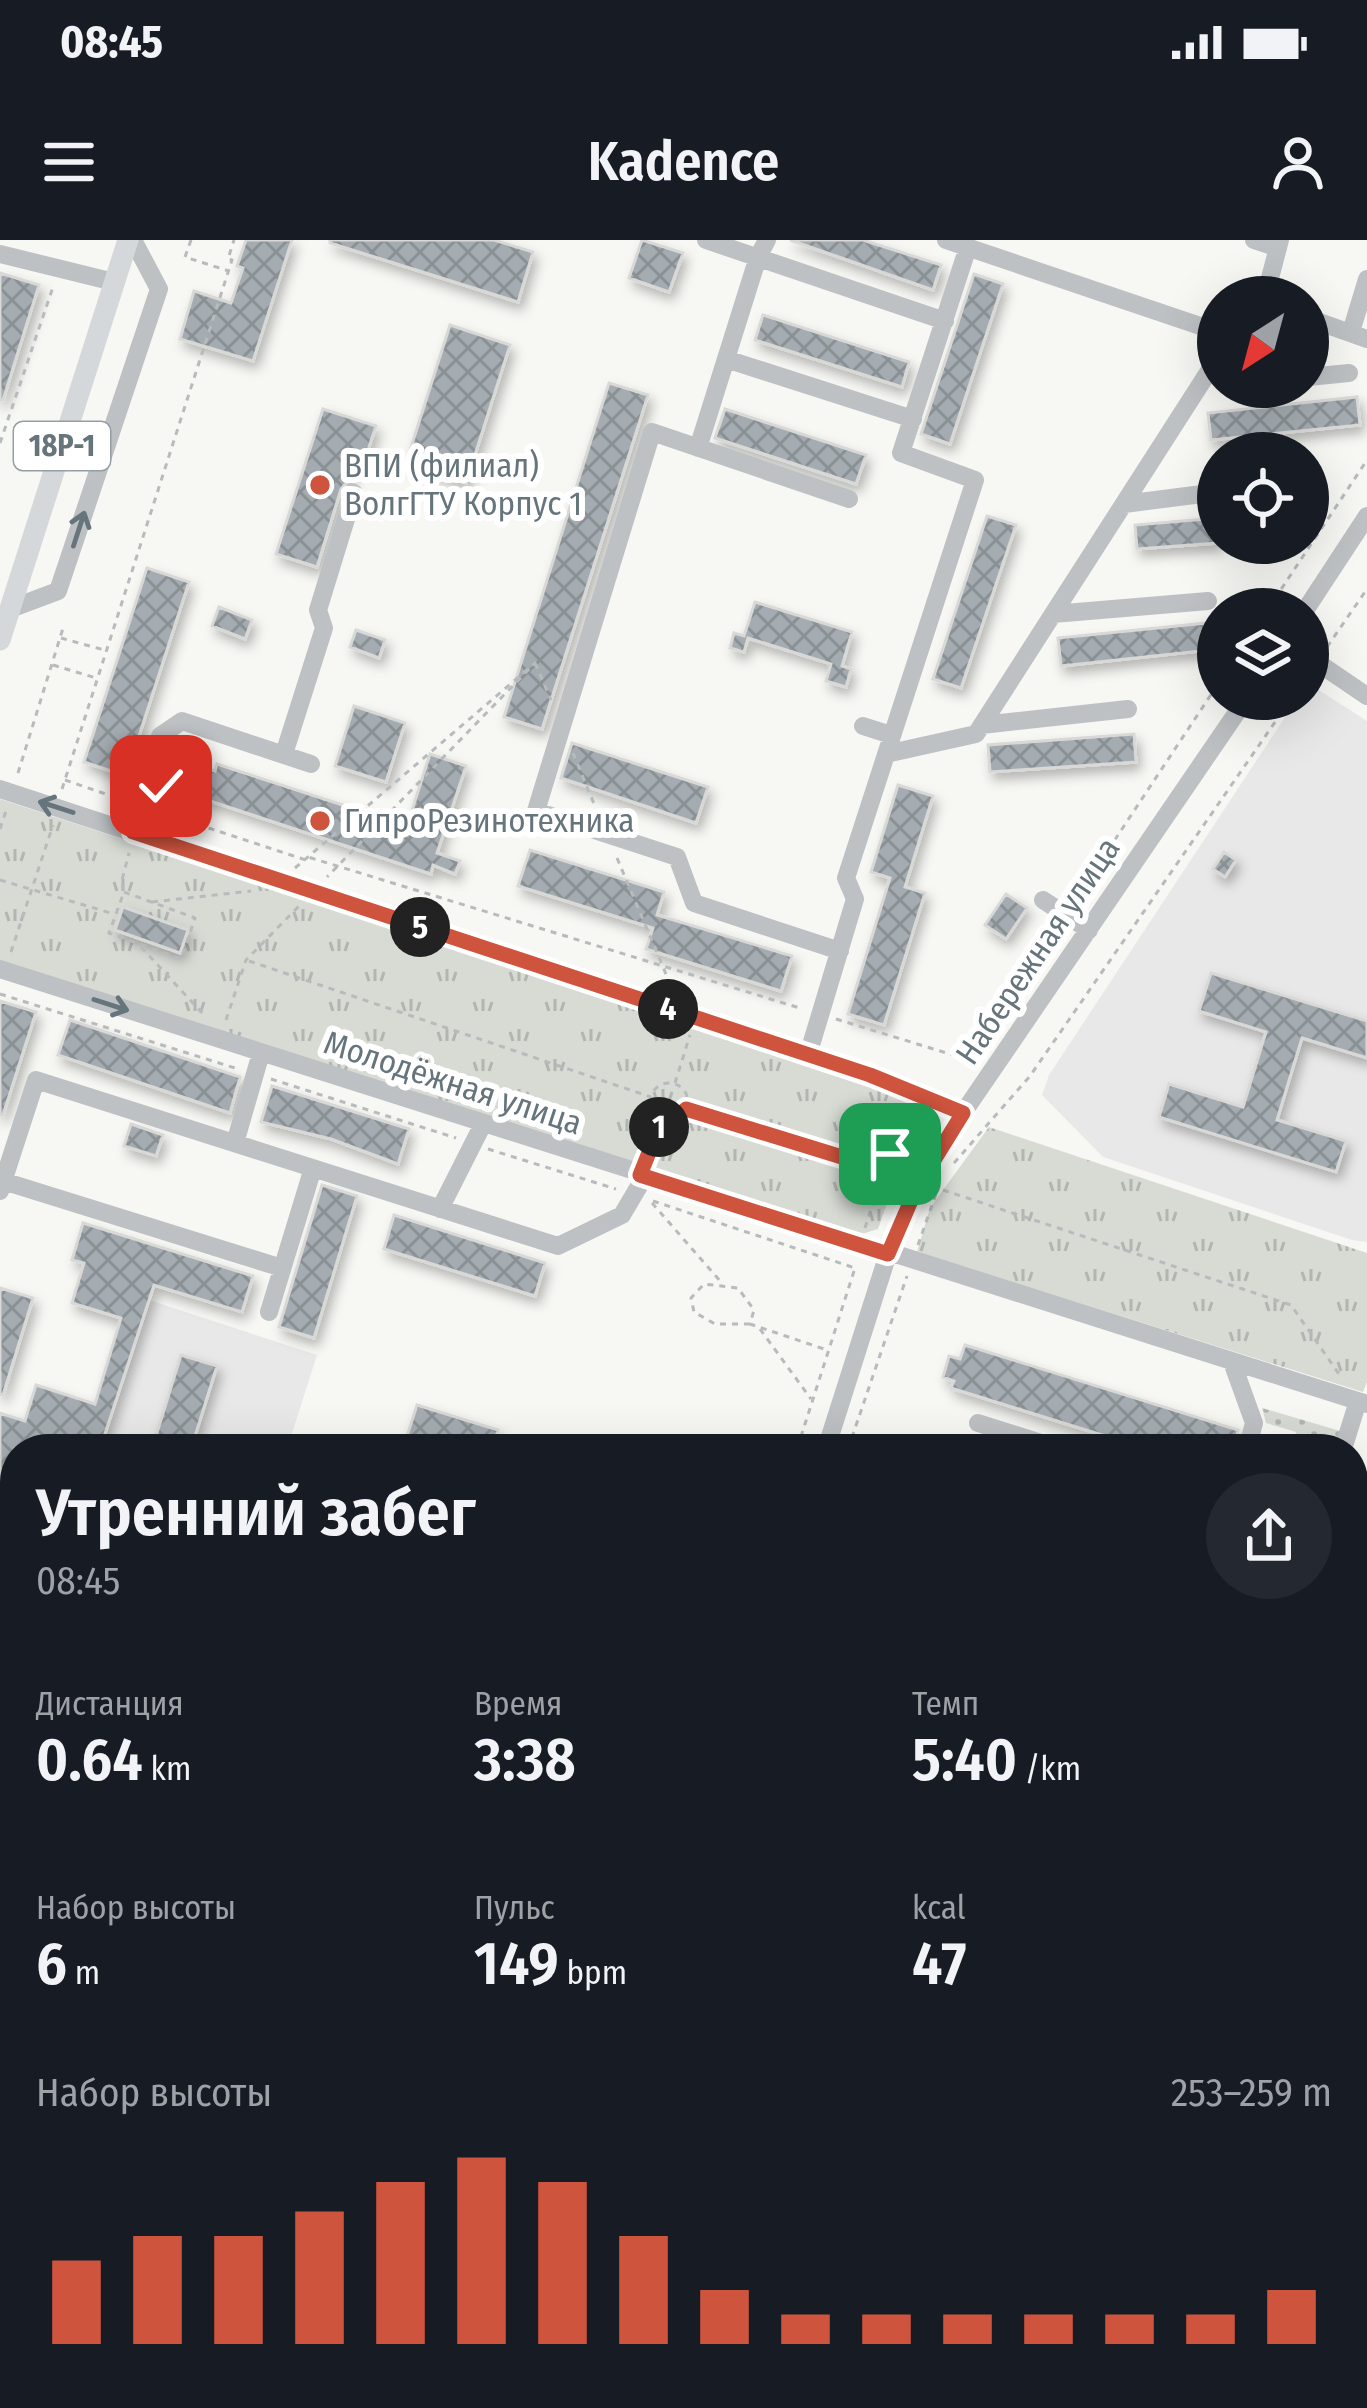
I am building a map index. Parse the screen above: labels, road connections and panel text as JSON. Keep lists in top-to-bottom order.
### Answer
{
  "streets": {
    "main road": ["18Р-1"],
    "street": ["Набережная улица", "Молодёжная улица"]
  },
  "crossings": [
    ["Набережная улица", "Молодёжная улица"]
  ],
  "places": ["ВПИ (филиал) ВолгГТУ Корпус 1", "ГипроРезинотехника"],
  "north": "bottom left",
  "page": {
    "status": "08:45",
    "header": "Kadence",
    "pins": ["5", "4", "1"],
    "heading": ["Утренний забег", "08:45"],
    "stats": [
      ["Дистанция", "0.64 km"],
      ["Время", "3:38"],
      ["Темп", "5:40 /km"],
      ["Набор высоты", "6 m"],
      ["Пульс", "149 bpm"],
      ["kcal", "47"]
    ],
    "chart": ["Набор высоты", "253–259 m"]
  }
}
